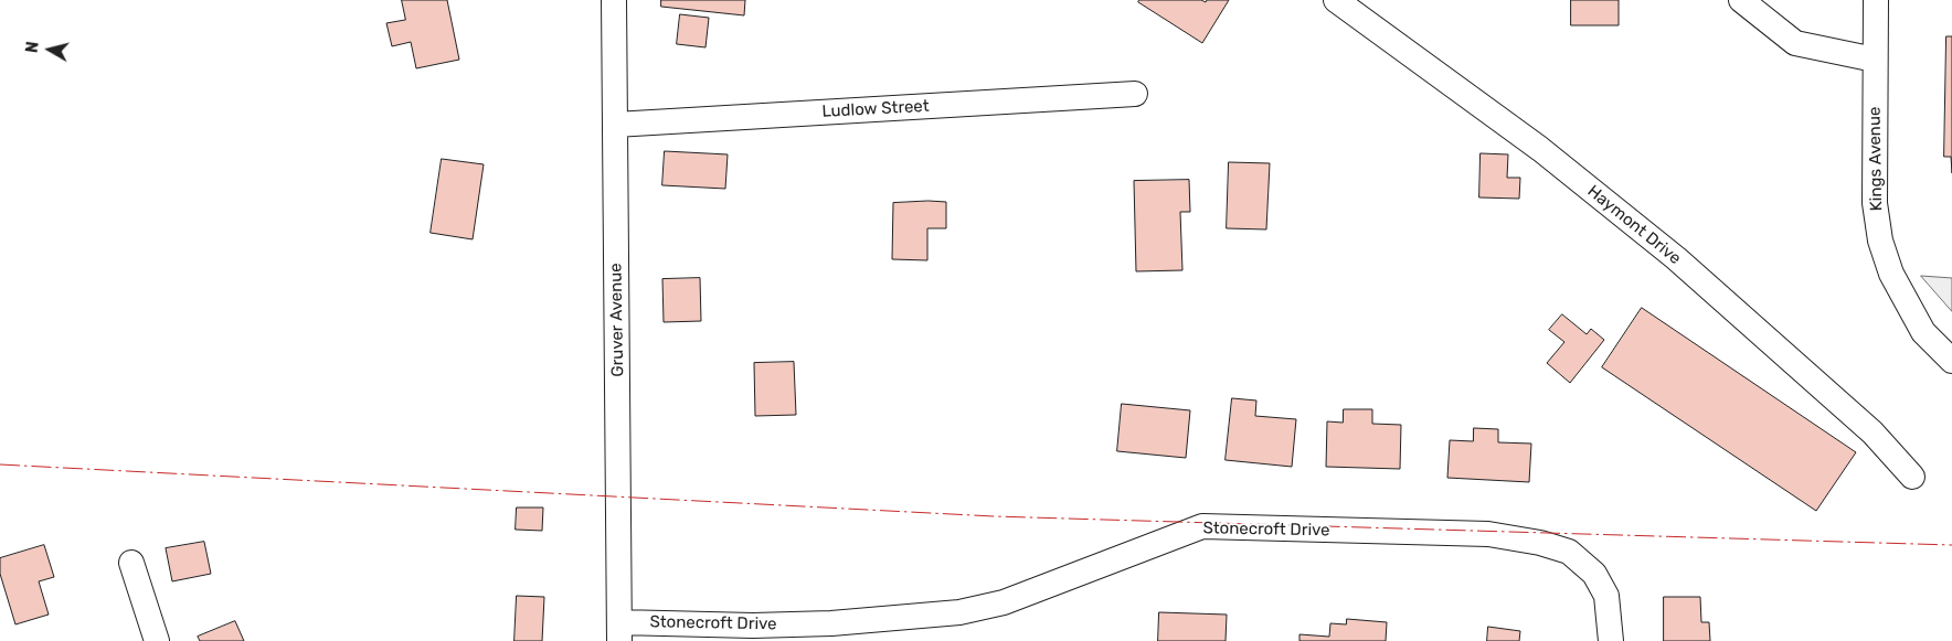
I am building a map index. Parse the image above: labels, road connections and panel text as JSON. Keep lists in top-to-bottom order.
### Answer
{
  "streets": {
    "street": [
      "Ludlow Street",
      "Kings Avenue",
      "Haymont Drive",
      "Gruver Avenue",
      "Stonecroft Drive"
    ]
  },
  "crossings": [
    ["Ludlow Street", "Gruver Avenue"],
    ["Gruver Avenue", "Stonecroft Drive"]
  ],
  "north": "left"
}
